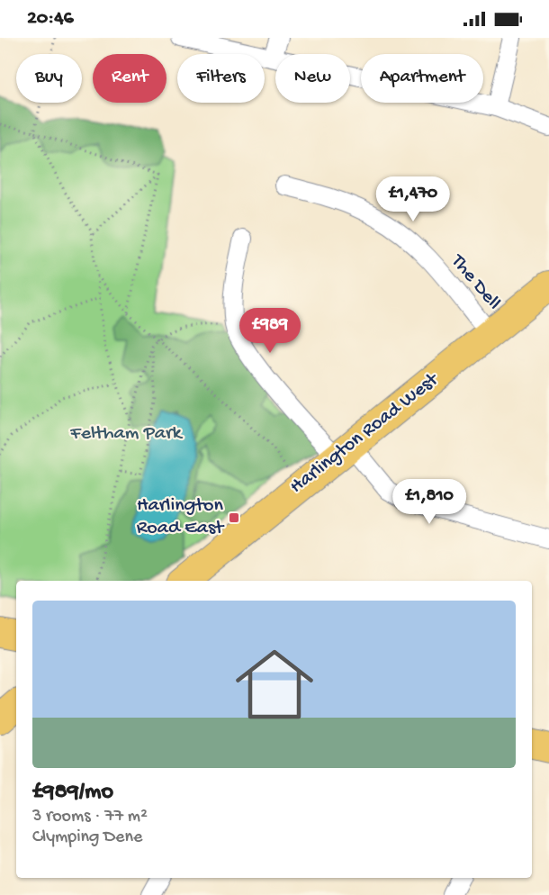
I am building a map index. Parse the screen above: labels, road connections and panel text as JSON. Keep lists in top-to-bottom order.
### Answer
{
  "streets": {
    "main road": ["Harlington Road West"],
    "street": ["The Dell"]
  },
  "crossings": [
    ["The Dell", "Harlington Road West"]
  ],
  "parks": ["Feltham Park"],
  "places": {
    "transit": ["Harlington Road East"]
  },
  "page": {
    "status": "20:46",
    "chip": [
      "Buy",
      "Rent",
      "Filters",
      "New",
      "Apartment"
    ],
    "price": ["£1,470", "£989", "£1,810"],
    "list": [
      {
        "name": "£989/mo",
        "note": "3 rooms · 77 m² · Clymping Dene"
      }
    ]
  }
}
